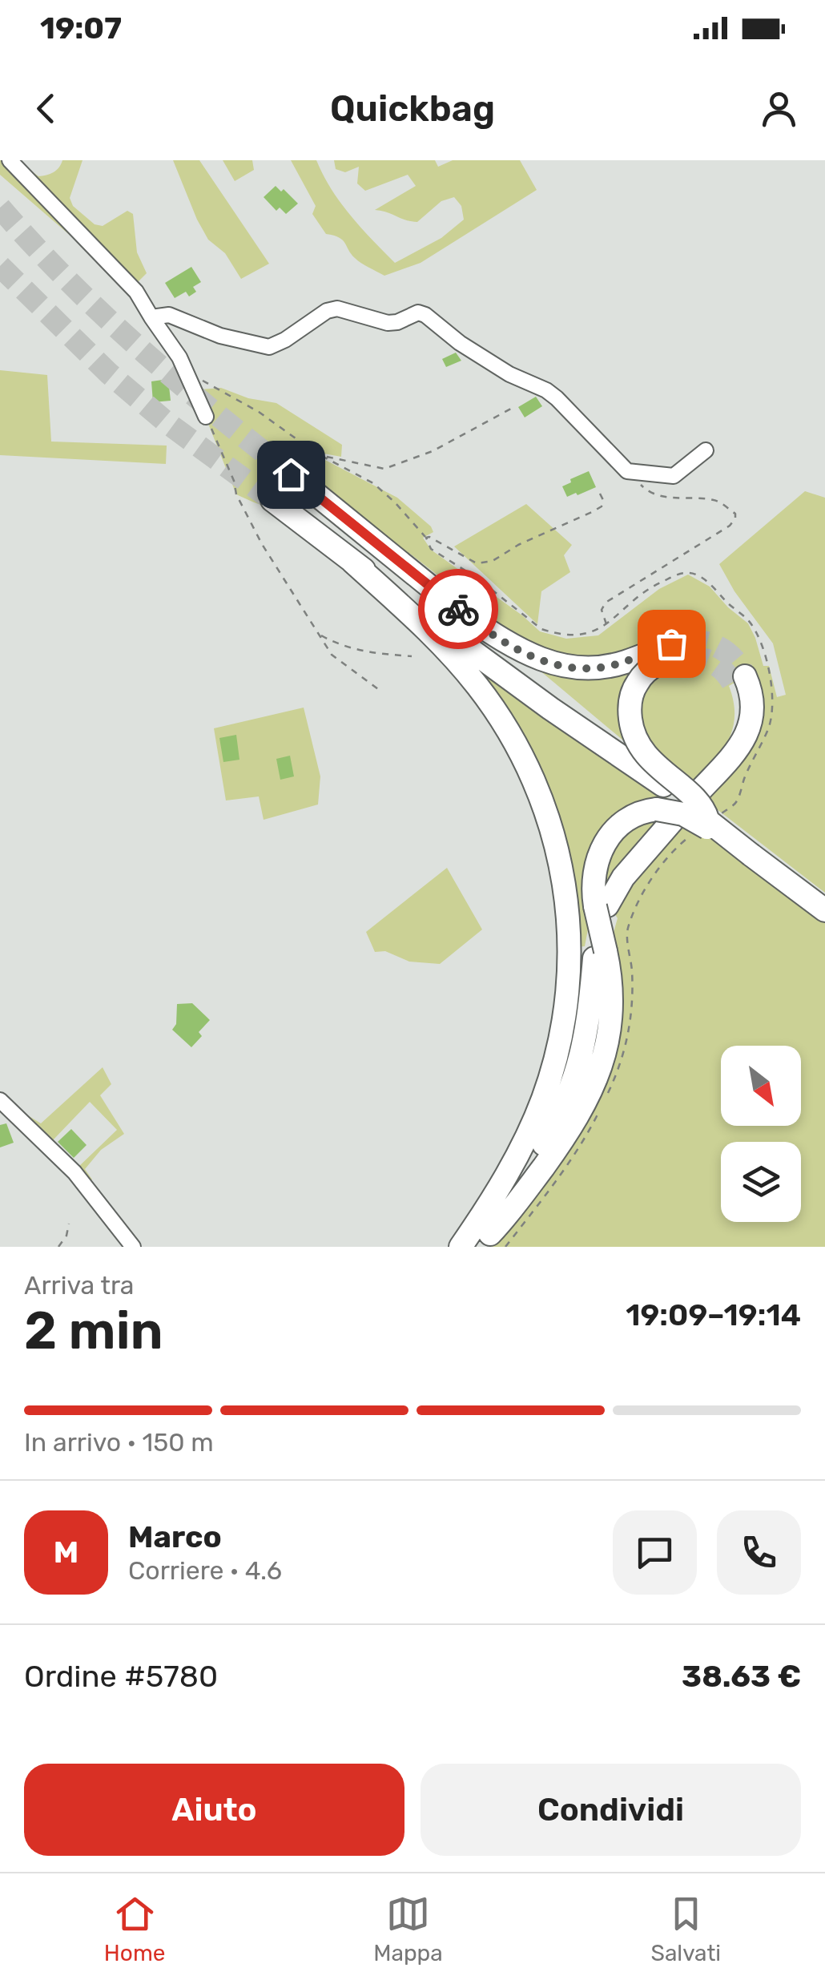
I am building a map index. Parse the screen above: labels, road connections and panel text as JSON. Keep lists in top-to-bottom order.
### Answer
{
  "north": "bottom right",
  "page": {
    "status": "19:07",
    "header": "Quickbag",
    "heading": ["2 min", "Arriva tra", "19:09–19:14"],
    "panel": [
      "Marco",
      "Corriere · 4.6",
      "Ordine #5780",
      "38.63 €"
    ],
    "bar": "In arrivo · 150 m",
    "round": "M",
    "buttons": ["Aiuto", "Condividi"],
    "tabs": ["Home", "Mappa", "Salvati"]
  }
}
